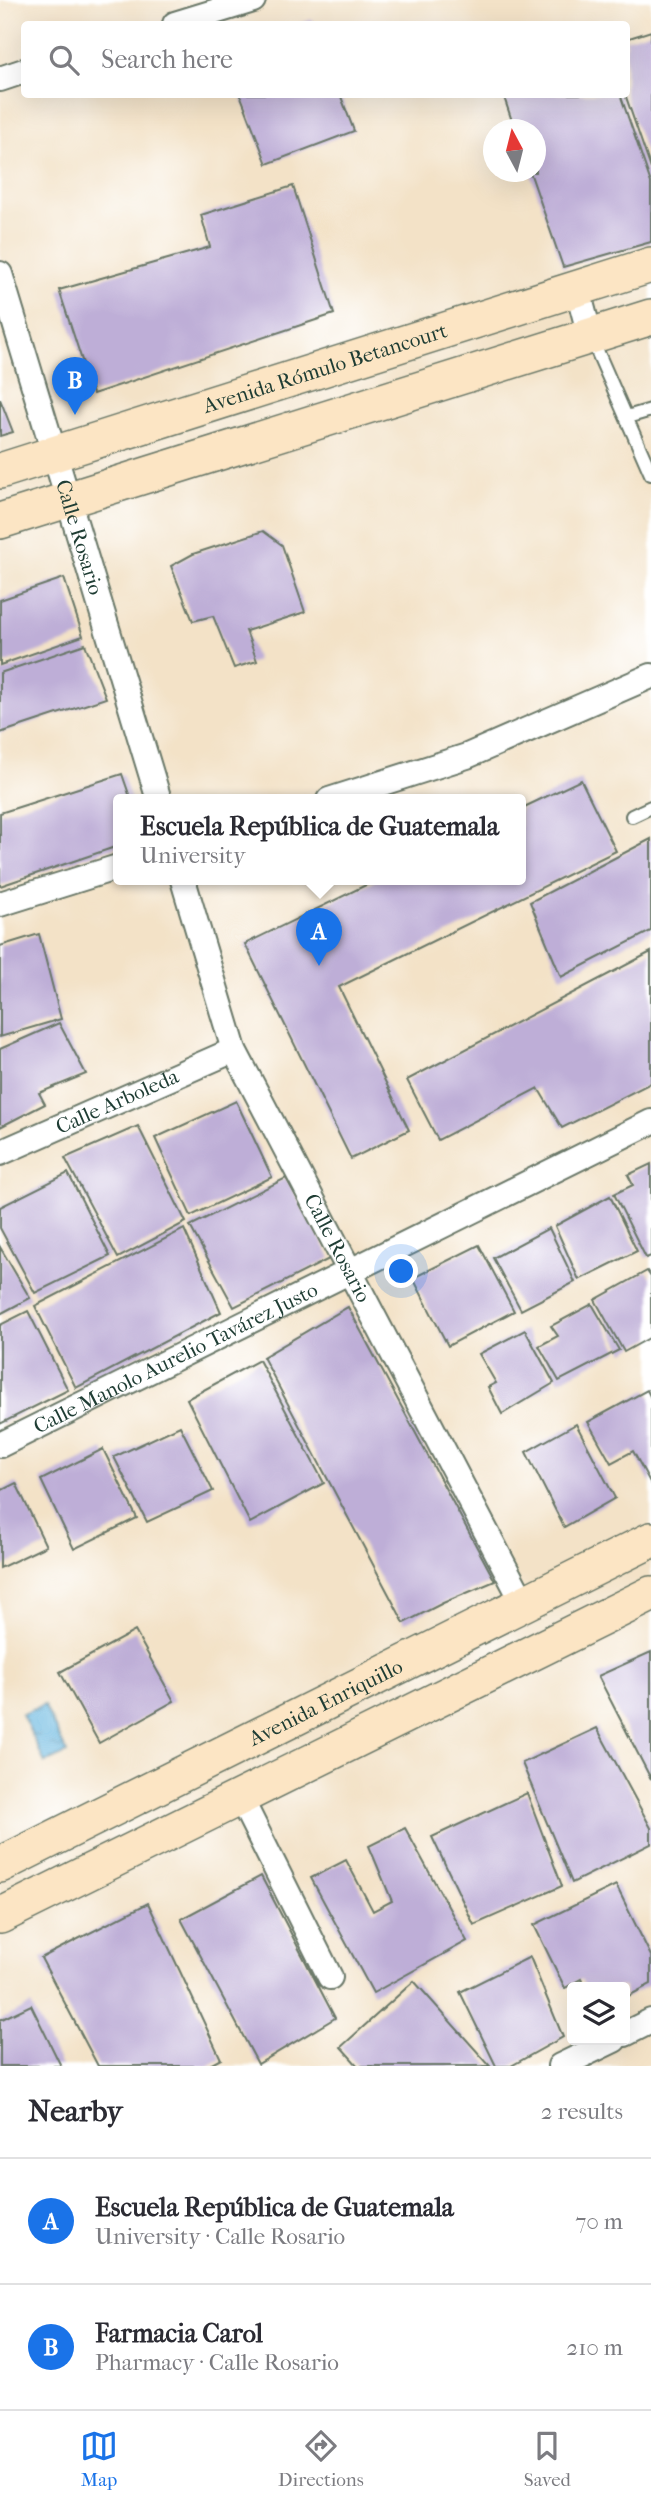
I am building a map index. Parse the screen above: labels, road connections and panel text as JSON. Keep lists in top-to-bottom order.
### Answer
{
  "streets": {
    "main road": ["Avenida Rómulo Betancourt", "Avenida Enriquillo"],
    "street": ["Calle Rosario", "Calle Arboleda", "Calle Manolo Aurelio Tavárez Justo"]
  },
  "crossings": [
    ["Avenida Rómulo Betancourt", "Calle Rosario"],
    ["Calle Rosario", "Calle Arboleda"],
    ["Calle Rosario", "Calle Manolo Aurelio Tavárez Justo"],
    ["Calle Rosario", "Avenida Enriquillo"]
  ],
  "north": "top",
  "page": {
    "search": "Search here",
    "pins": ["B", "A"],
    "popup": ["Escuela República de Guatemala", "University"],
    "heading": ["Nearby", "2 results"],
    "list": [
      {
        "mark": "A",
        "name": "Escuela República de Guatemala",
        "note": "University · Calle Rosario",
        "value": "70 m"
      },
      {
        "mark": "B",
        "name": "Farmacia Carol",
        "note": "Pharmacy · Calle Rosario",
        "value": "210 m"
      }
    ],
    "nav": ["Map", "Directions", "Saved"]
  }
}
